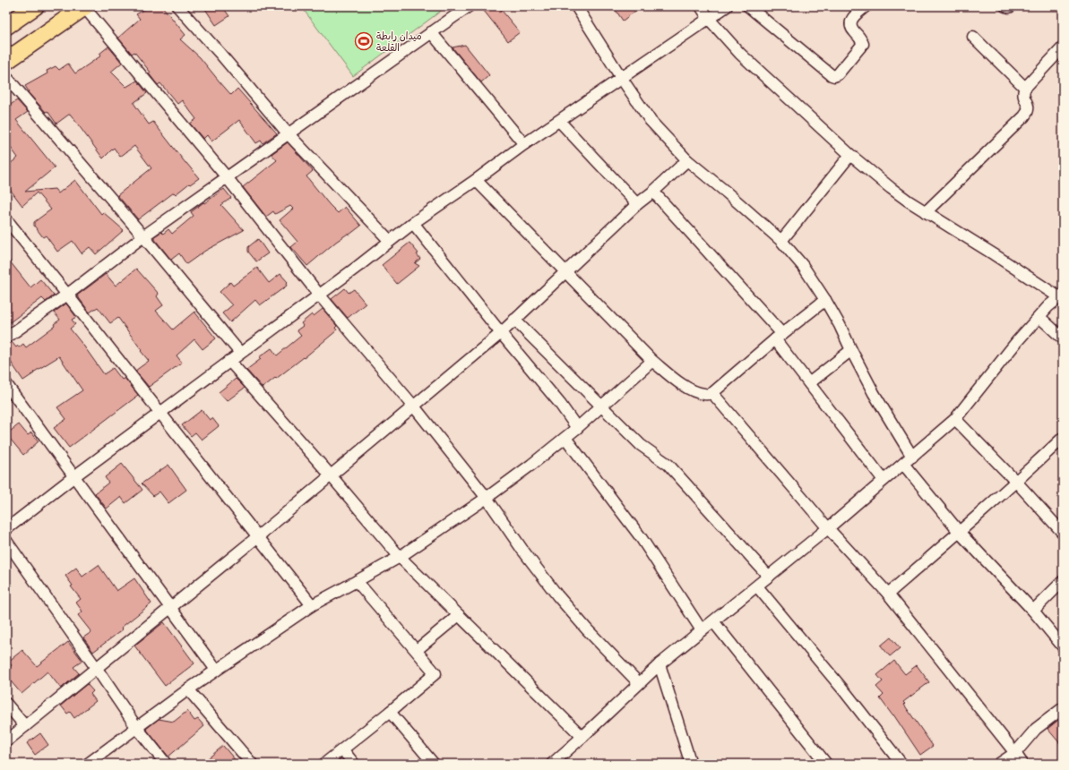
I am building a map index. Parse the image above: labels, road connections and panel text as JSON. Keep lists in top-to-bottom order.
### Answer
{
  "places": {
    "sports": ["ميدان رابطة القلعة"]
  }
}
